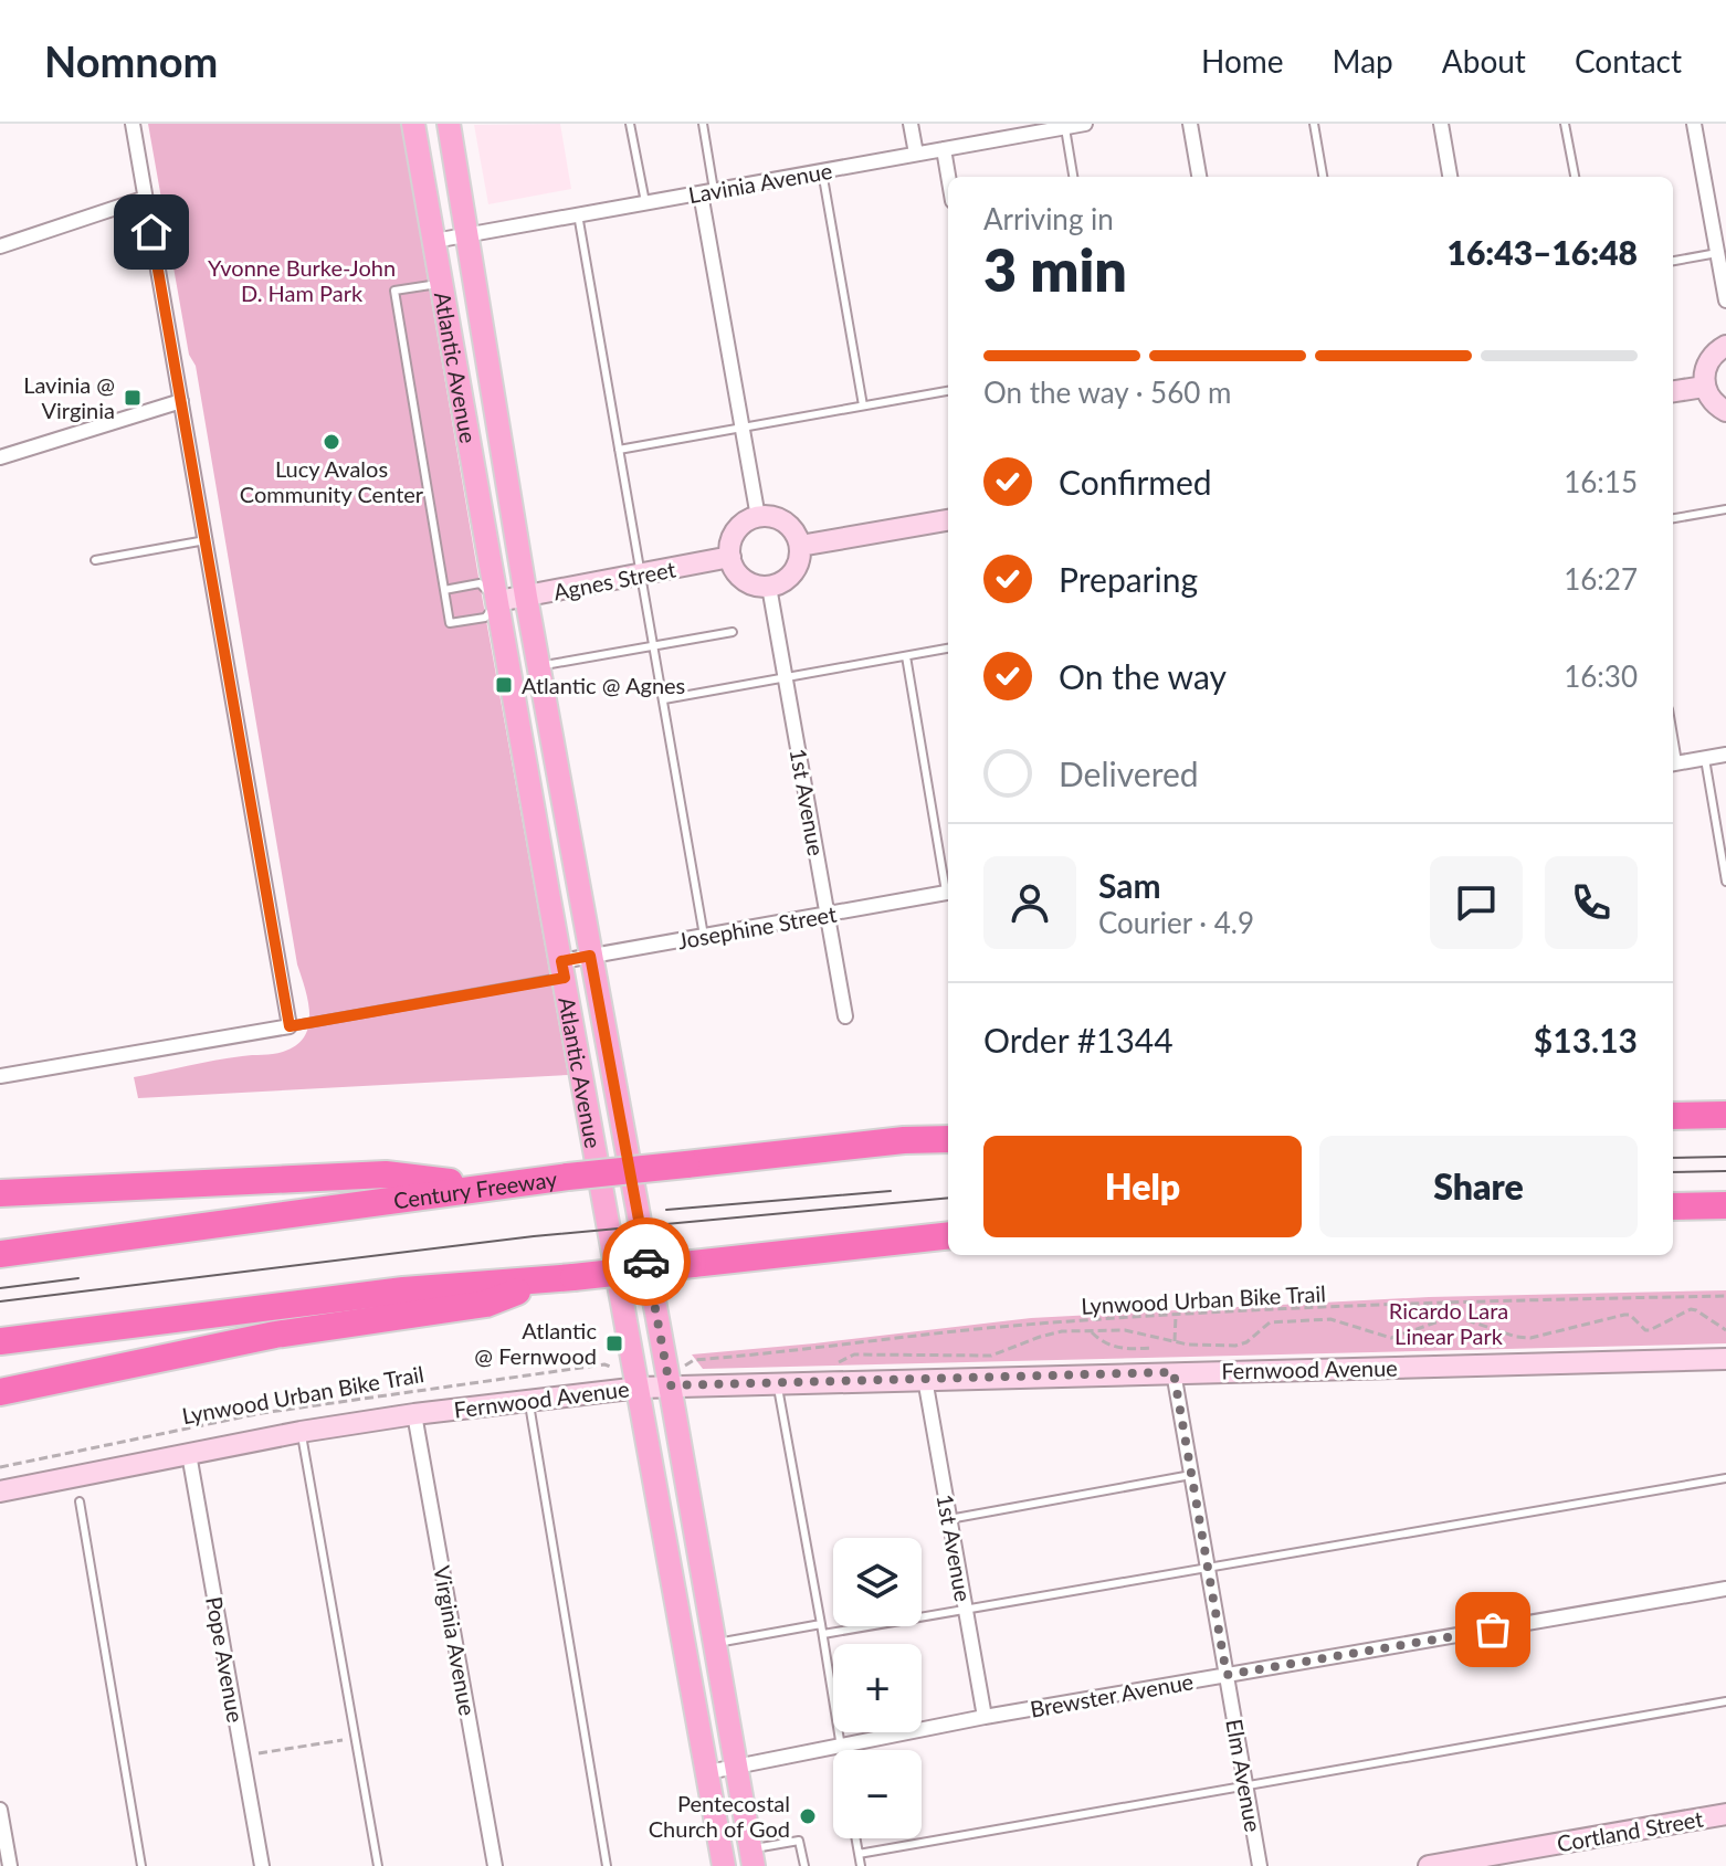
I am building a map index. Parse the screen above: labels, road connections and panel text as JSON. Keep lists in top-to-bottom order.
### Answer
{
  "streets": {
    "highway": ["Century Freeway"],
    "main road": ["Atlantic Avenue"],
    "street": [
      "Lavinia Avenue",
      "Agnes Street",
      "1st Avenue",
      "Josephine Street",
      "Fernwood Avenue",
      "Virginia Avenue",
      "Pope Avenue",
      "Brewster Avenue",
      "Elm Avenue",
      "Cortland Street"
    ],
    "path": ["Lynwood Urban Bike Trail"]
  },
  "crossings": [
    ["Lavinia Avenue", "Atlantic Avenue"],
    ["Atlantic Avenue", "Agnes Street"],
    ["Atlantic Avenue", "Josephine Street"],
    ["Atlantic Avenue", "Fernwood Avenue"],
    ["Atlantic Avenue", "Brewster Avenue"],
    ["Agnes Street", "1st Avenue"],
    ["1st Avenue", "Josephine Street"],
    ["1st Avenue", "Fernwood Avenue"],
    ["1st Avenue", "Brewster Avenue"],
    ["Fernwood Avenue", "Virginia Avenue"],
    ["Fernwood Avenue", "Pope Avenue"],
    ["Fernwood Avenue", "Elm Avenue"],
    ["Brewster Avenue", "Elm Avenue"]
  ],
  "parks": ["Yvonne Burke-John D. Ham Park", "Ricardo Lara Linear Park"],
  "places": {
    "transit": ["Lavinia @ Virginia", "Atlantic @ Agnes", "Atlantic @ Fernwood"],
    "other": ["Lucy Avalos Community Center", "Pentecostal Church of God"]
  },
  "page": {
    "header": "Nomnom",
    "nav": [
      "Home",
      "Map",
      "About",
      "Contact"
    ],
    "heading": ["3 min", "Arriving in", "16:43–16:48"],
    "panel": [
      "Sam",
      "Courier · 4.9",
      "Order #1344",
      "$13.13"
    ],
    "bar": "On the way · 560 m",
    "list": [
      ["Confirmed", "16:15"],
      ["Preparing", "16:27"],
      ["On the way", "16:30"],
      "Delivered"
    ],
    "buttons": ["Help", "Share"],
    "map_buttons": ["+", "−"]
  }
}
